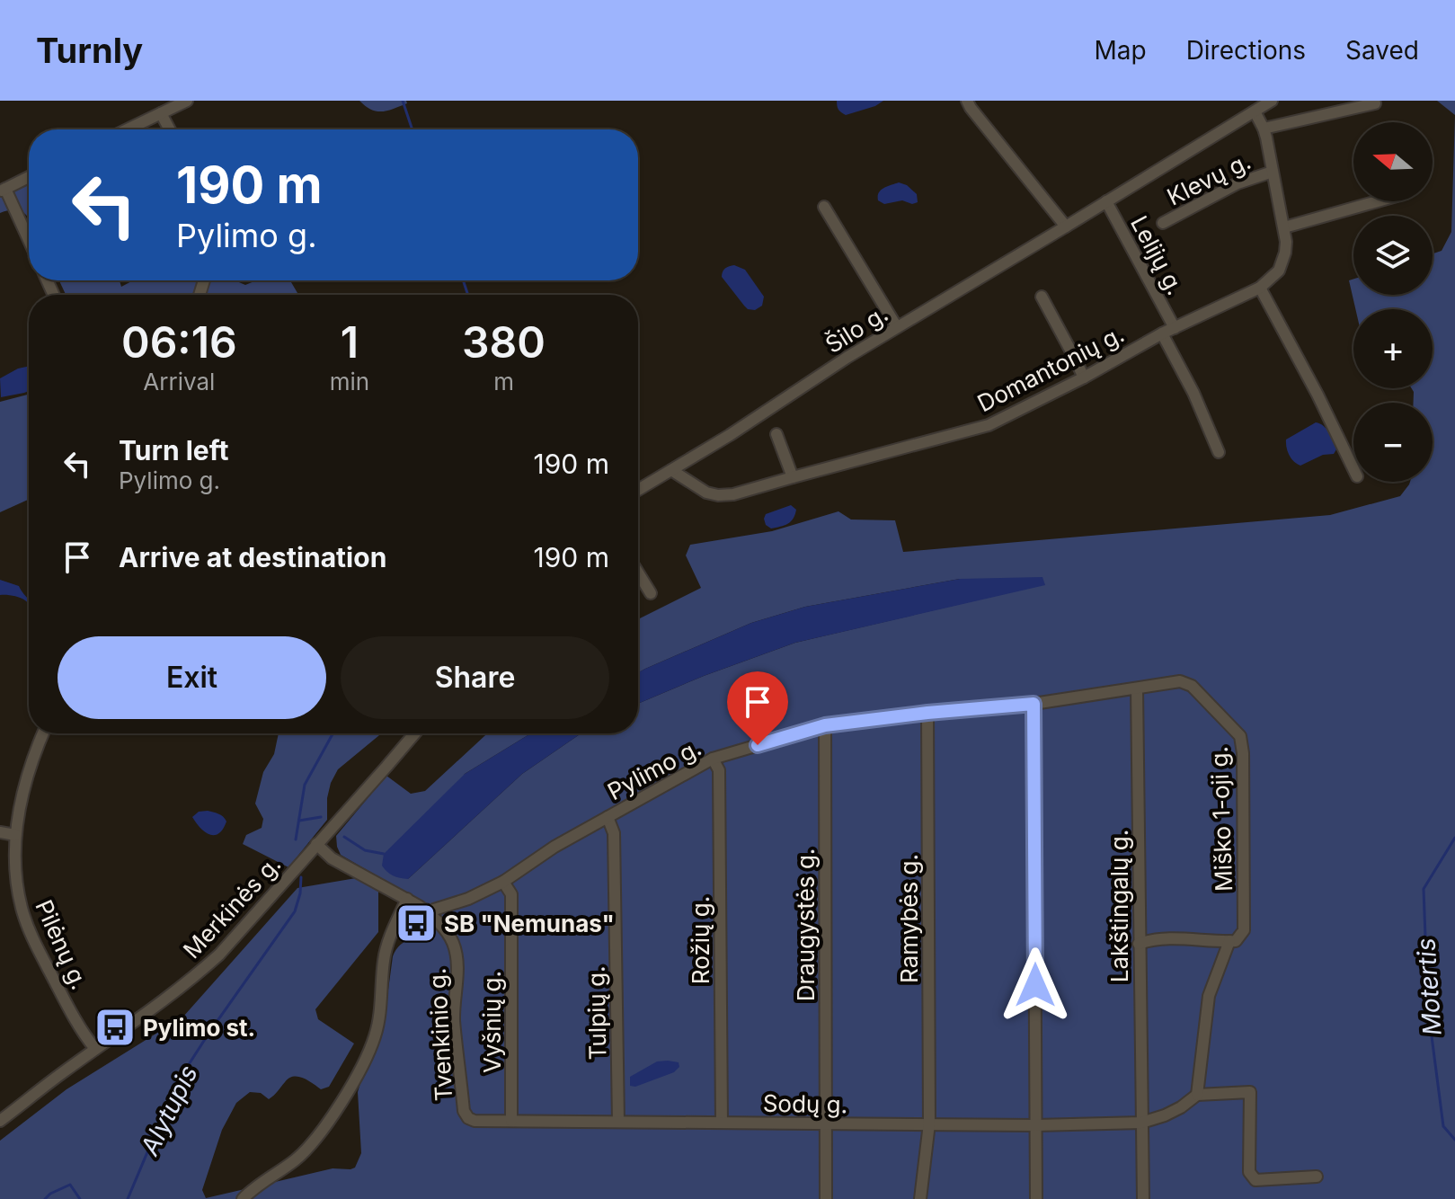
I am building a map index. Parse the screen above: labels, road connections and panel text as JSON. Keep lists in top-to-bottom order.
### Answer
{
  "streets": {
    "street": [
      "Klevų g.",
      "Lelijų g.",
      "Šilo g.",
      "Domantonių g.",
      "Pylimo g.",
      "Miško 1-oji g.",
      "Lakštingalų g.",
      "Merkinės g.",
      "Ramybės g.",
      "Draugystės g.",
      "Rožių g.",
      "Pilėnų g.",
      "Tulpių g.",
      "Vyšnių g.",
      "Tvenkinio g.",
      "Sodų g."
    ]
  },
  "crossings": [
    ["Klevų g.", "Domantonių g."],
    ["Lelijų g.", "Šilo g."],
    ["Lelijų g.", "Domantonių g."],
    ["Šilo g.", "Domantonių g."],
    ["Pylimo g.", "Miško 1-oji g."],
    ["Pylimo g.", "Lakštingalų g."],
    ["Pylimo g.", "Ramybės g."],
    ["Pylimo g.", "Draugystės g."],
    ["Pylimo g.", "Rožių g."],
    ["Pylimo g.", "Tulpių g."],
    ["Pylimo g.", "Vyšnių g."],
    ["Pylimo g.", "Tvenkinio g."],
    ["Miško 1-oji g.", "Lakštingalų g."],
    ["Miško 1-oji g.", "Sodų g."],
    ["Lakštingalų g.", "Sodų g."],
    ["Merkinės g.", "Pilėnų g."],
    ["Ramybės g.", "Sodų g."],
    ["Draugystės g.", "Sodų g."],
    ["Rožių g.", "Sodų g."],
    ["Tulpių g.", "Sodų g."],
    ["Vyšnių g.", "Sodų g."],
    ["Tvenkinio g.", "Sodų g."]
  ],
  "water": ["Motertis", "Alytupis"],
  "places": {
    "bus stop": ["SB \"Nemunas\"", "Pylimo st."]
  },
  "north": "left",
  "page": {
    "header": "Turnly",
    "nav": ["Map", "Directions", "Saved"],
    "map_buttons": ["+", "−"],
    "turn": ["190 m", "Pylimo g."],
    "eta": [
      "06:16",
      "Arrival",
      "1",
      "min",
      "380",
      "m"
    ],
    "list": [
      {
        "name": "Turn left",
        "note": "Pylimo g.",
        "value": "190 m"
      },
      {
        "name": "Arrive at destination",
        "value": "190 m"
      }
    ],
    "buttons": ["Exit", "Share"]
  }
}
